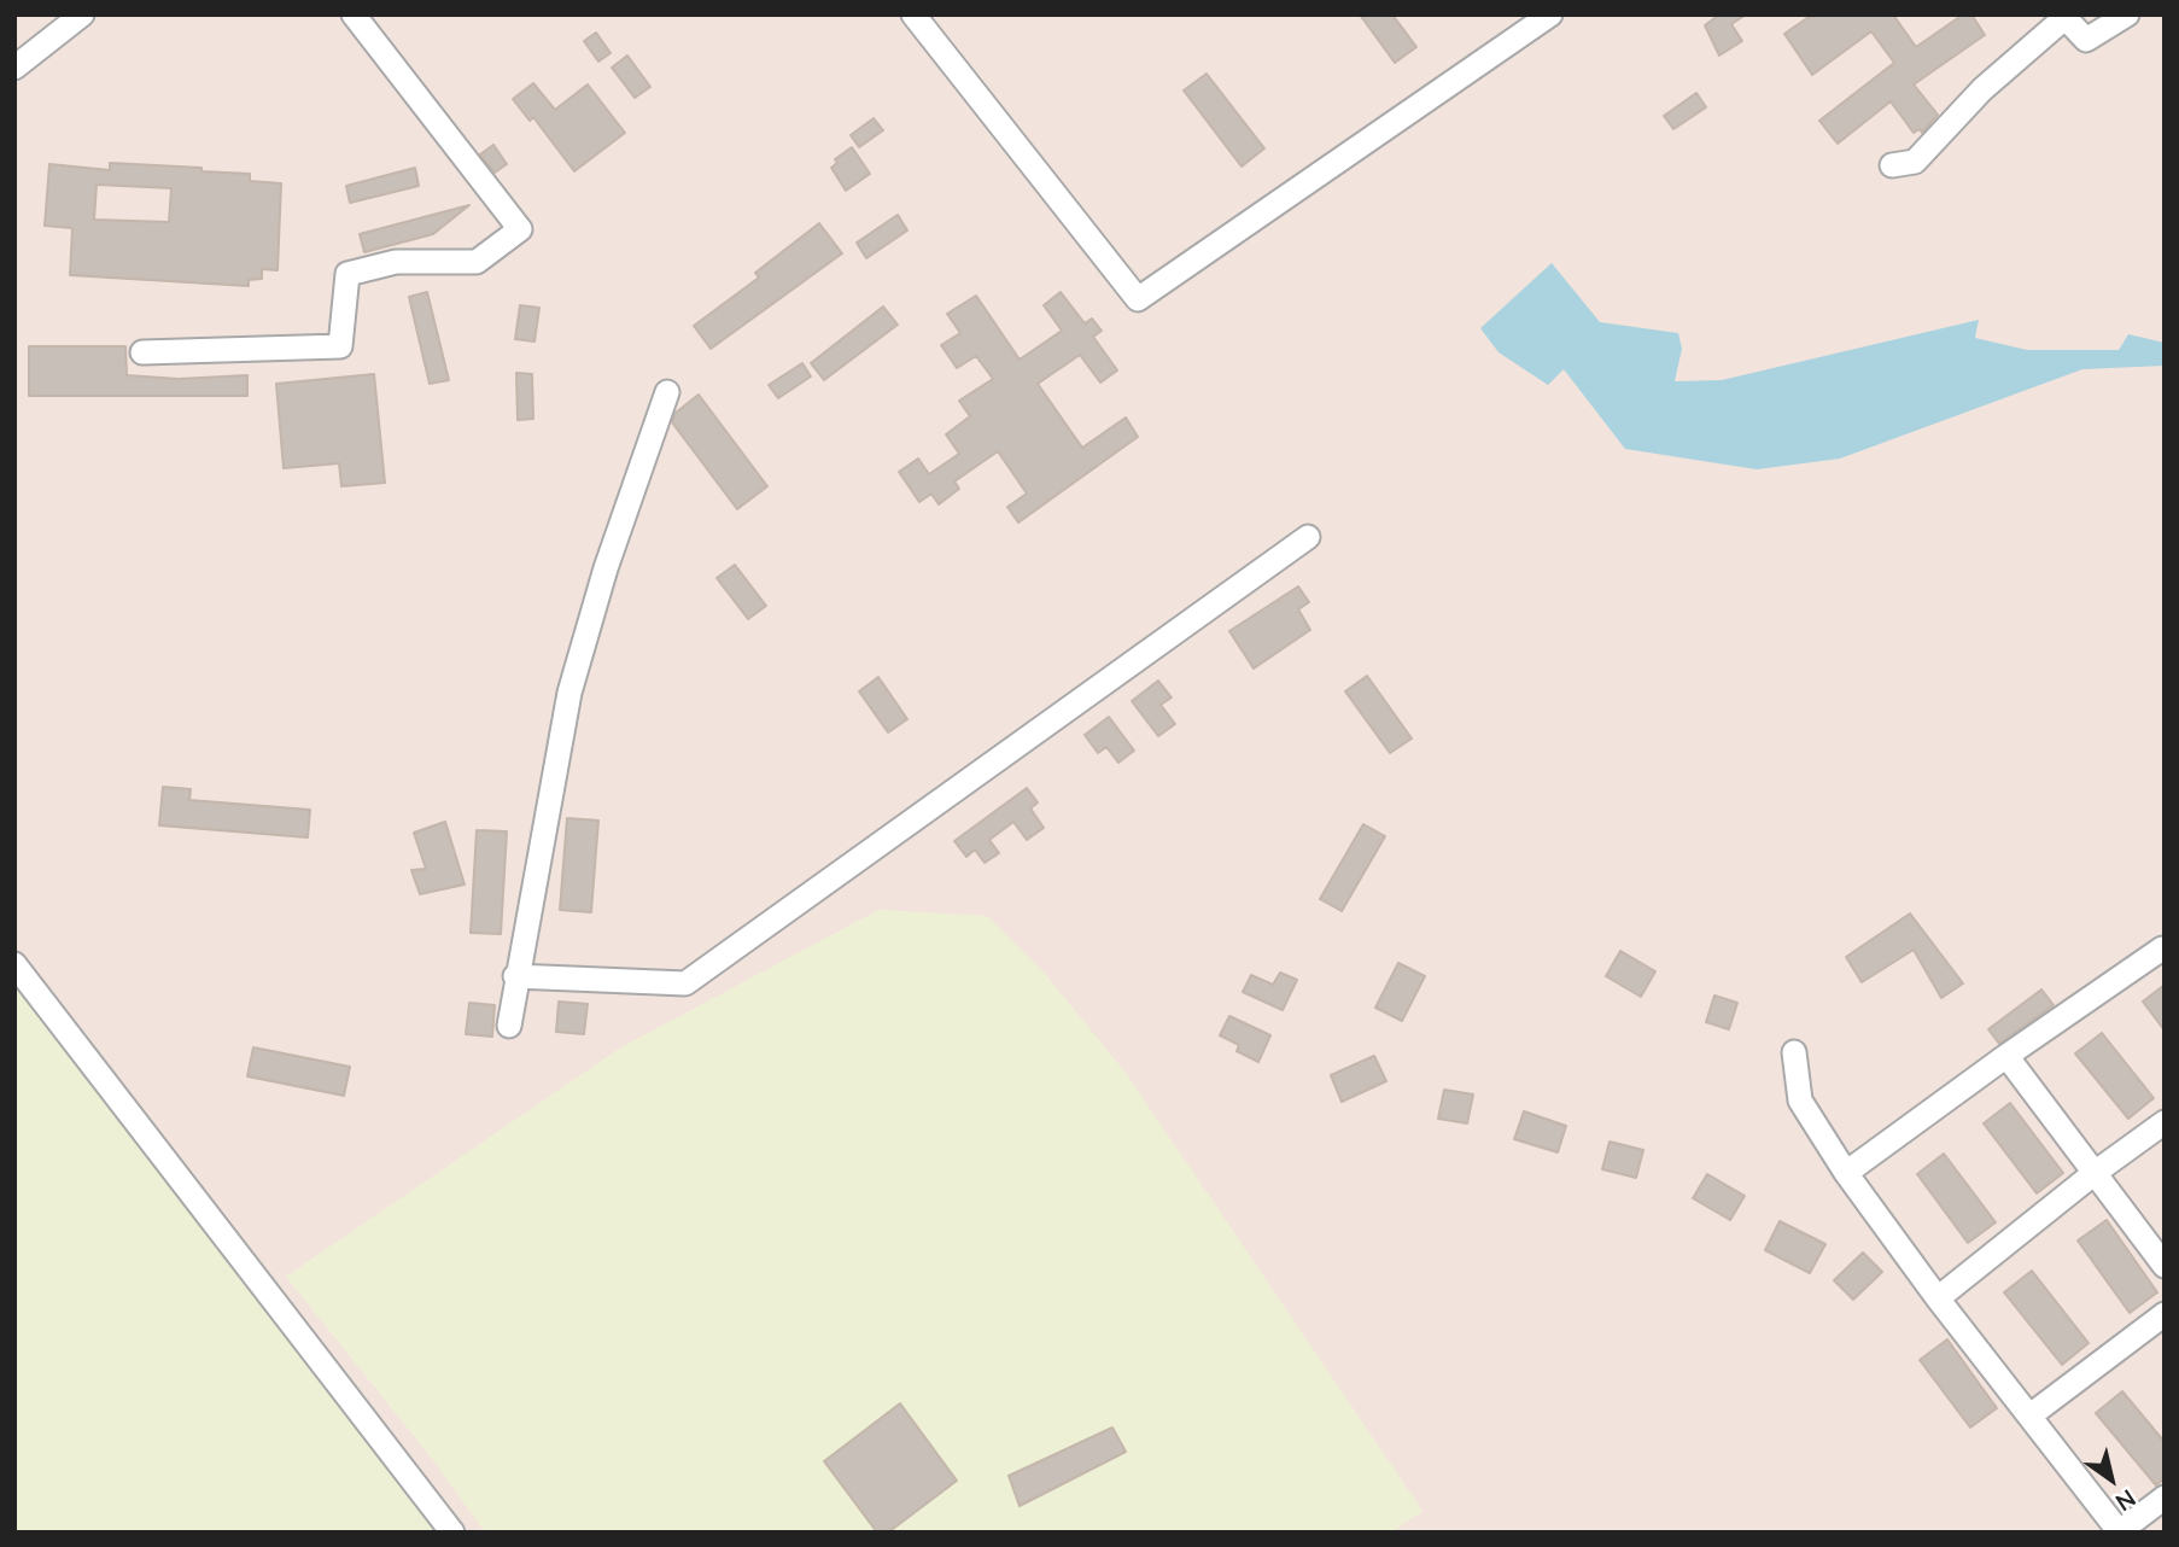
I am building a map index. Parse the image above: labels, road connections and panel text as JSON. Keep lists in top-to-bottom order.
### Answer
{
  "north": "bottom right"
}
